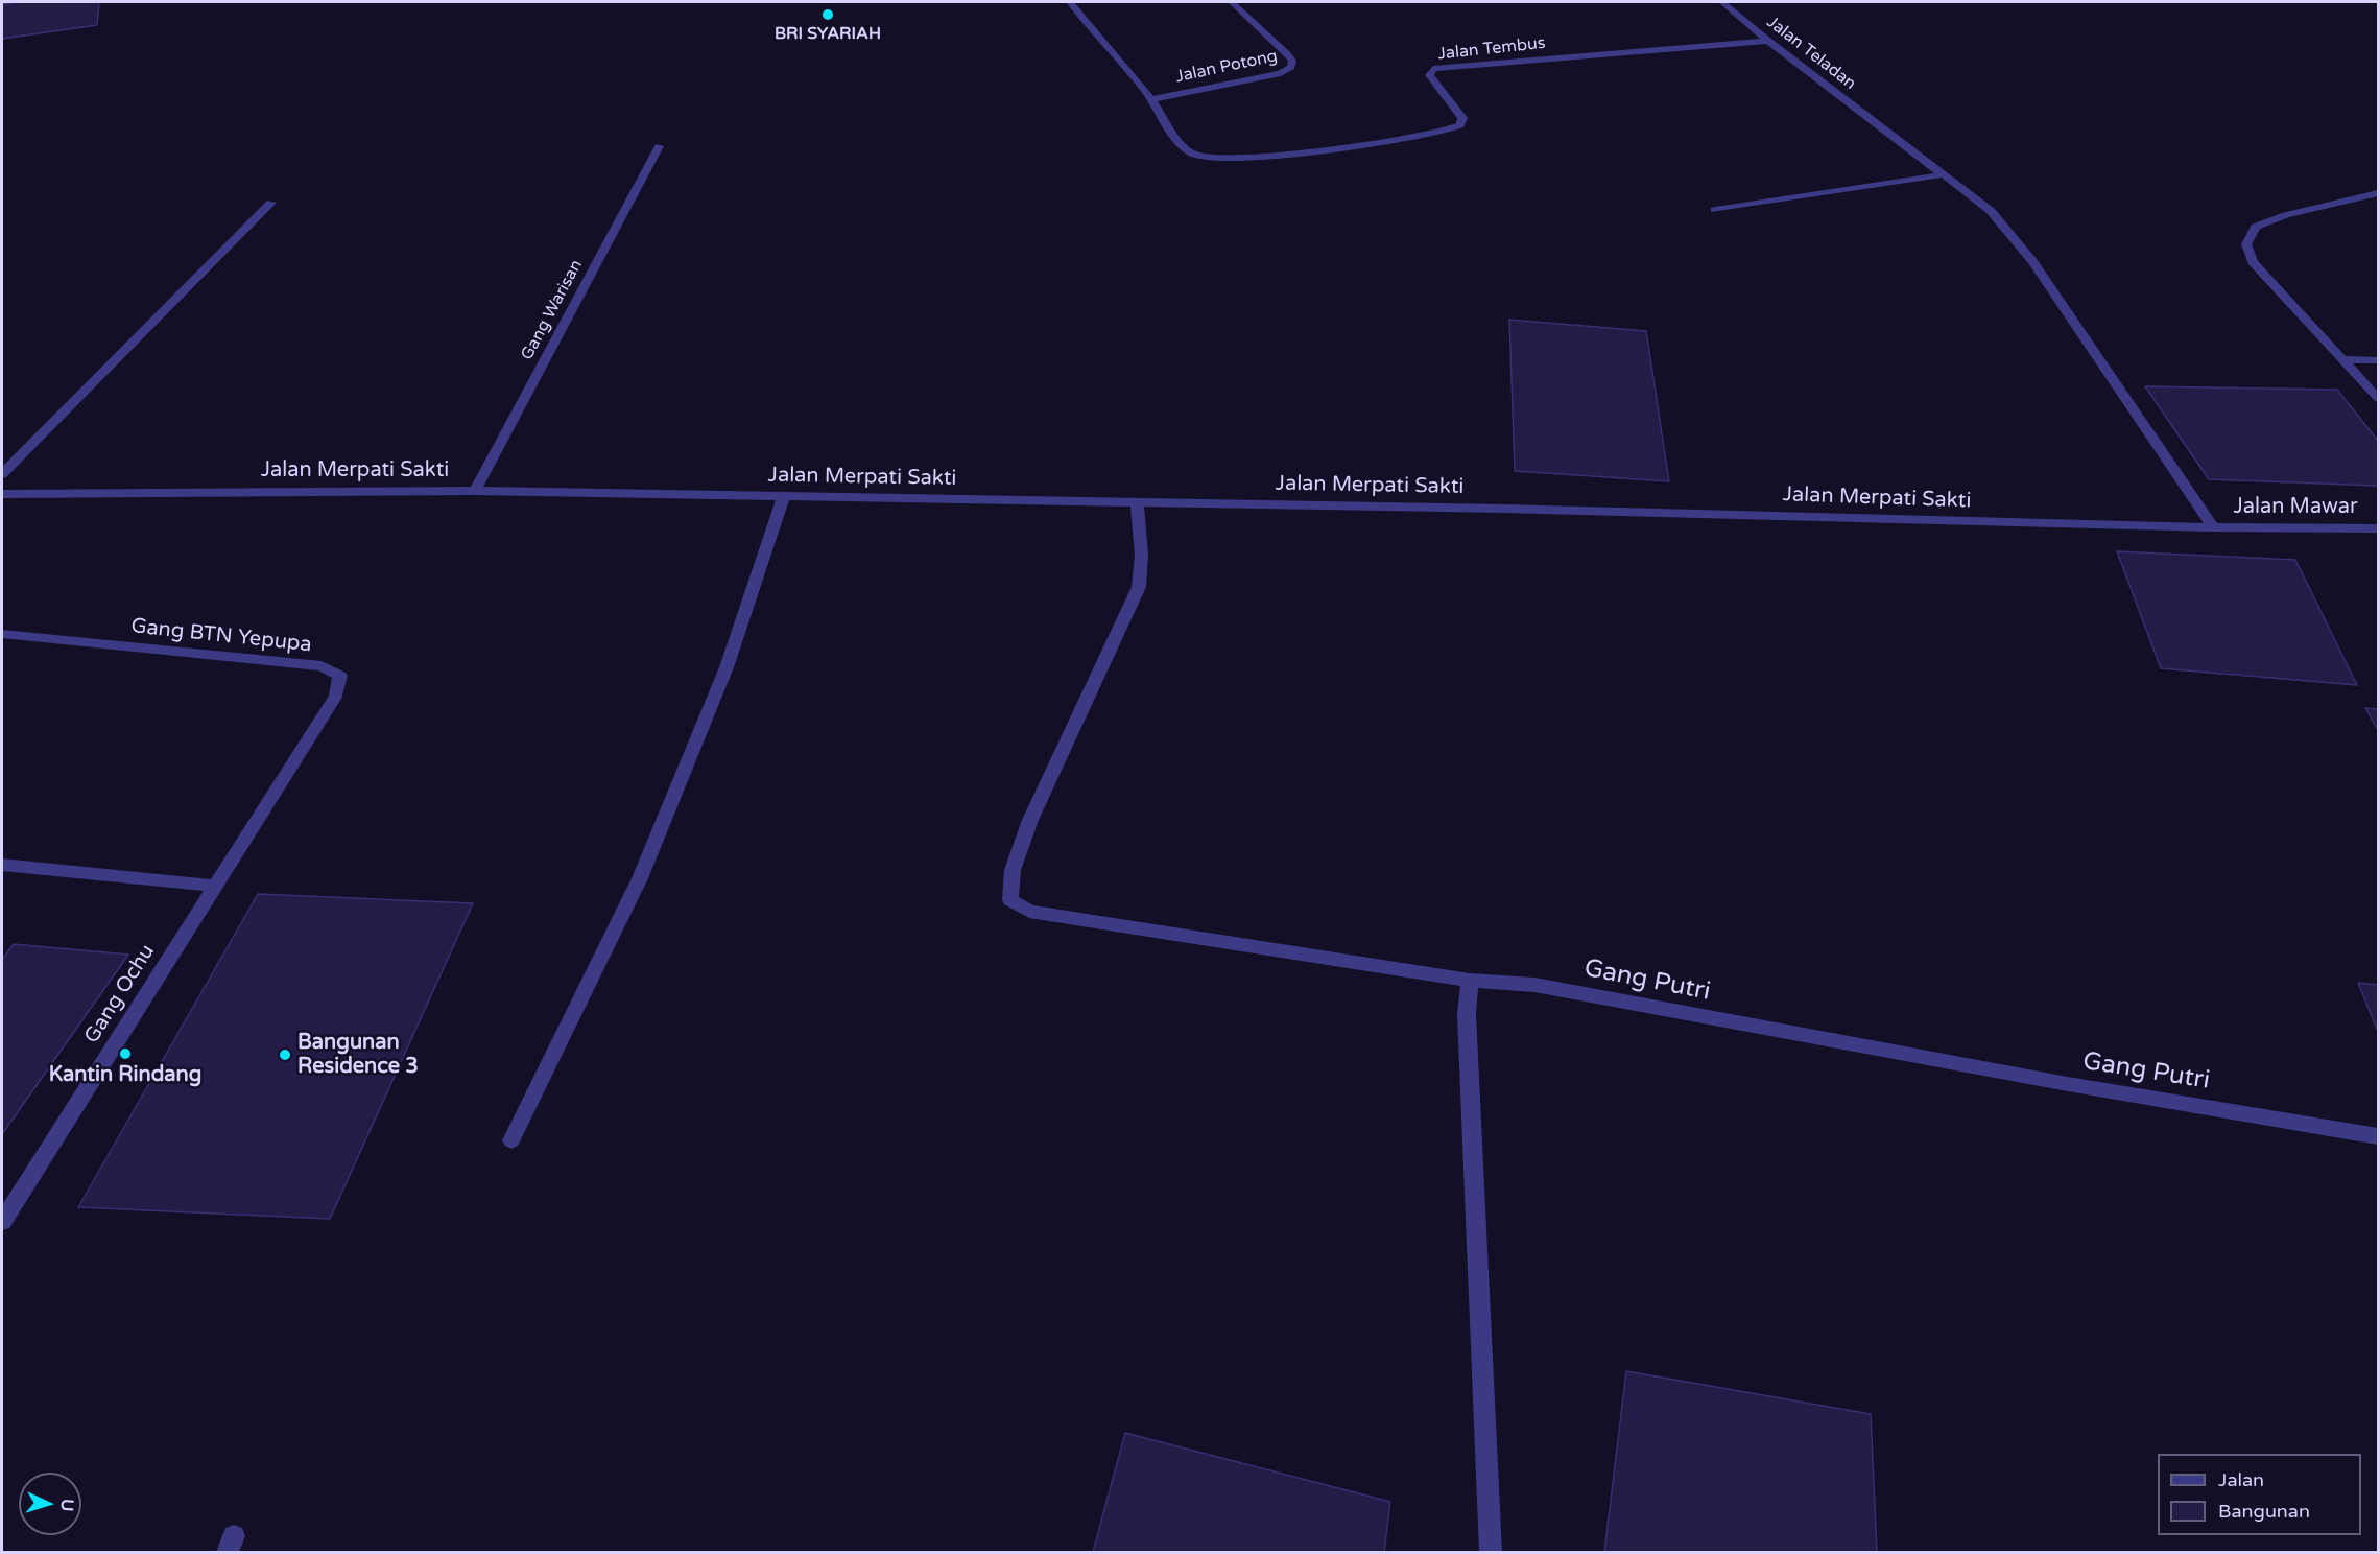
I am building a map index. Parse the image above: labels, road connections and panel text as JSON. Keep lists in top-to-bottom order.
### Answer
{
  "streets": {
    "street": [
      "Jalan Tembus",
      "Jalan Teladan",
      "Jalan Potong",
      "Gang Warisan",
      "Jalan Merpati Sakti",
      "Jalan Mawar",
      "Gang BTN Yepupa",
      "Gang Putri",
      "Gang Ochu"
    ]
  },
  "crossings": [
    ["Jalan Tembus", "Jalan Teladan"],
    ["Jalan Tembus", "Jalan Potong"],
    ["Gang Warisan", "Jalan Merpati Sakti"],
    ["Jalan Merpati Sakti", "Jalan Mawar"],
    ["Jalan Merpati Sakti", "Gang Putri"],
    ["Gang BTN Yepupa", "Gang Ochu"]
  ],
  "places": ["BRI SYARIAH", "Kantin Rindang", "Bangunan Residence 3"],
  "legend": ["Jalan", "Bangunan"],
  "north": "right"
}
